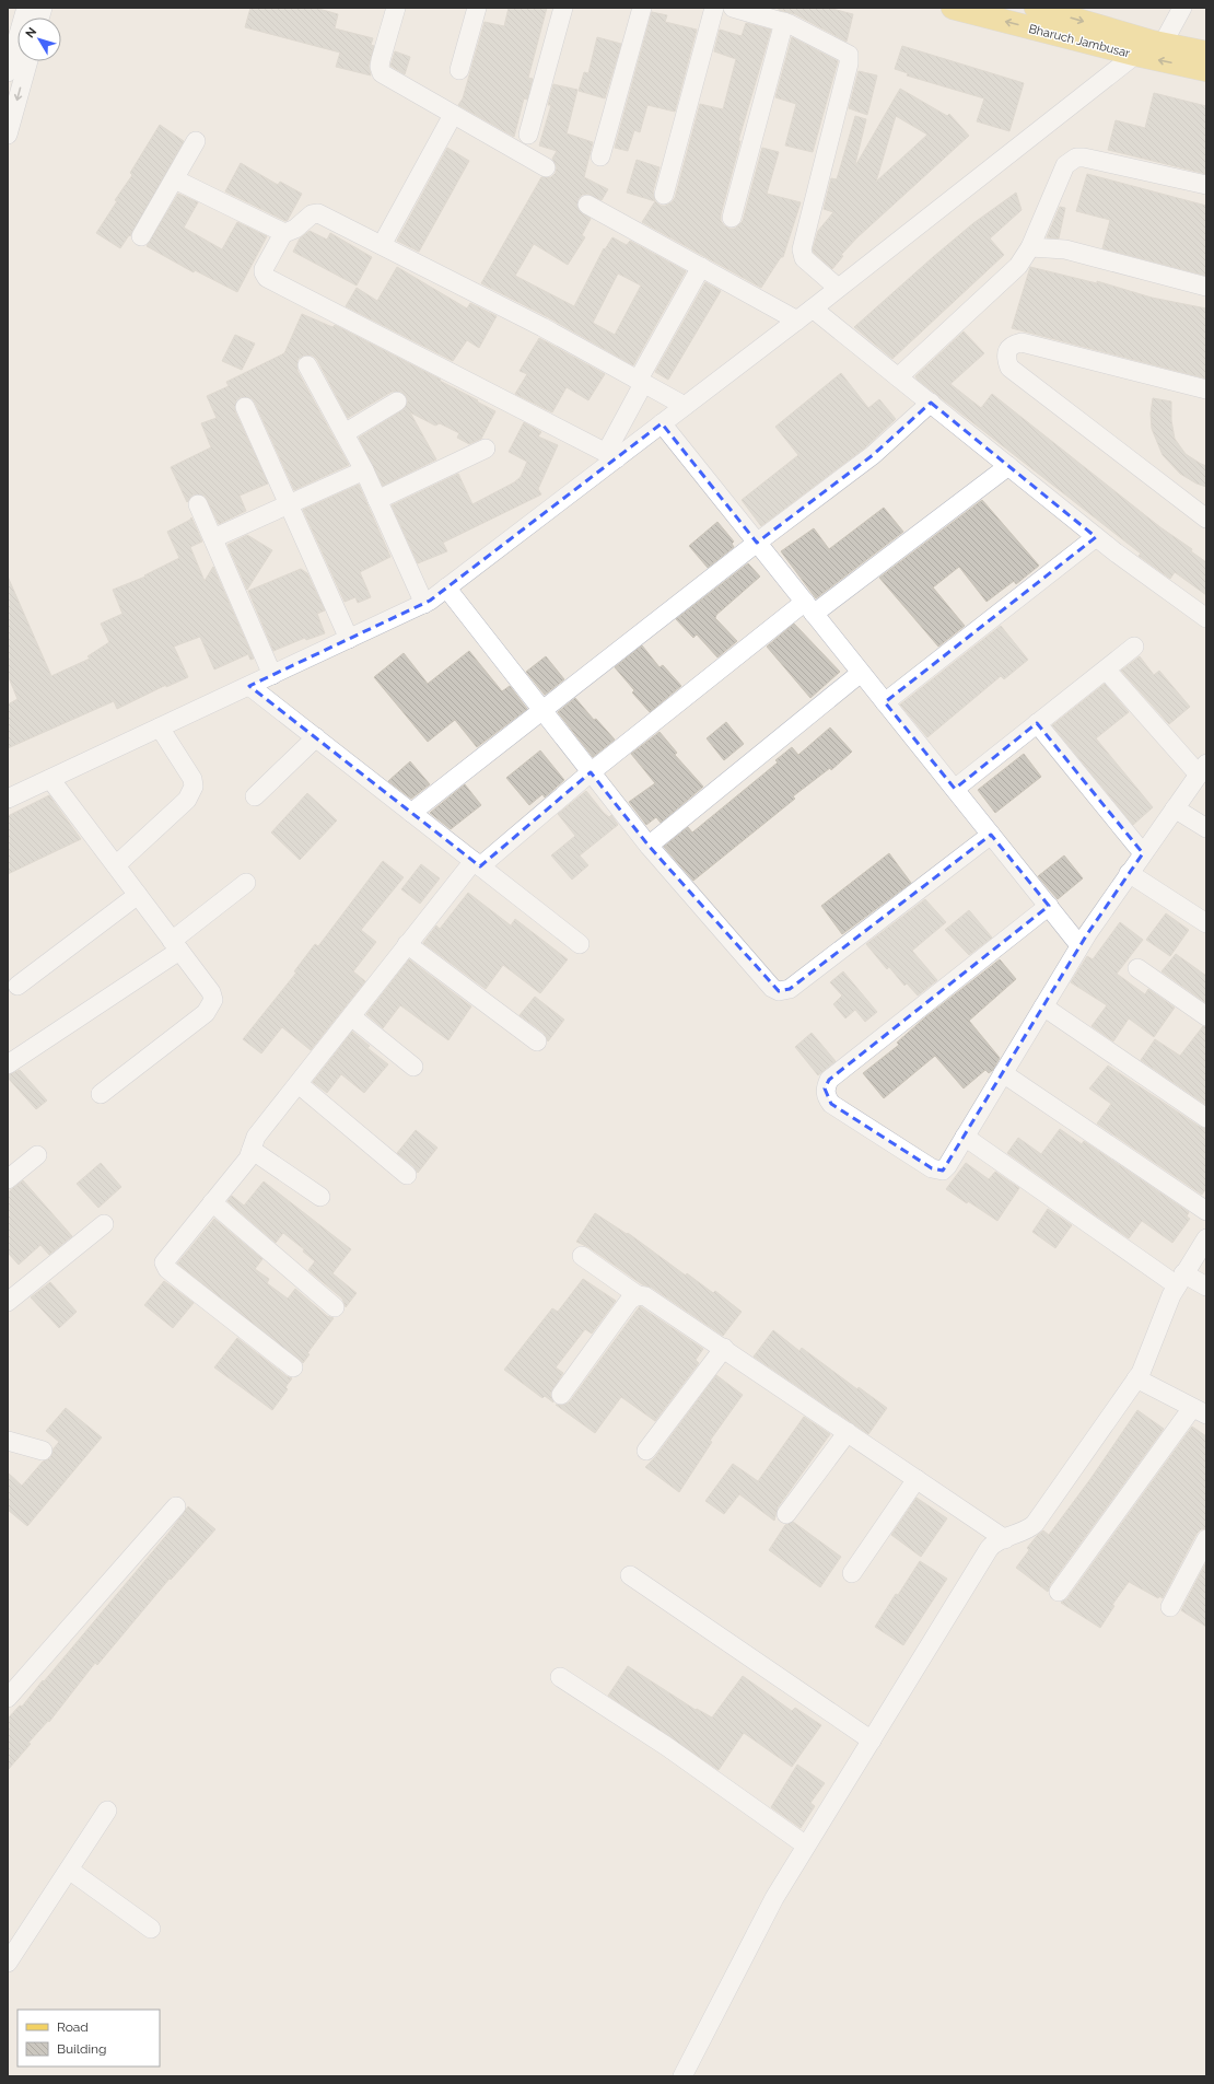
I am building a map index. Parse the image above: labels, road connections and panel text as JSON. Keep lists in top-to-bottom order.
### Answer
{
  "streets": {
    "main road": ["Bharuch Jambusar"]
  },
  "legend": ["Road", "Building"],
  "north": "top left"
}
